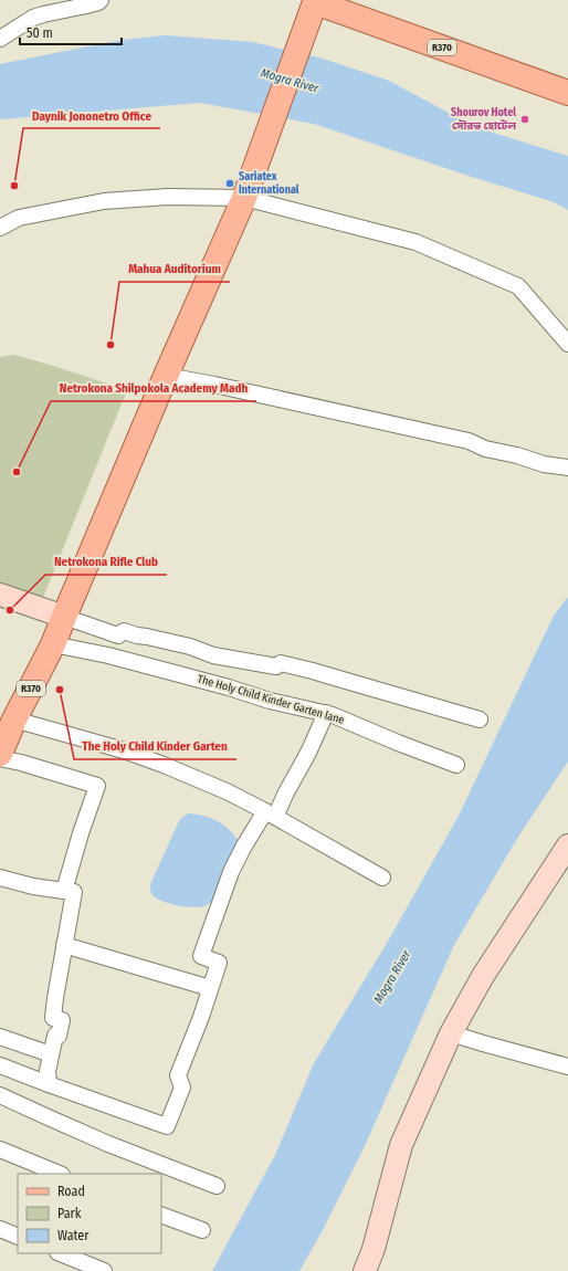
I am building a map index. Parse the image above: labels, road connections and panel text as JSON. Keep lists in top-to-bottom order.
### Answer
{
  "streets": {
    "main road": ["R370"],
    "street": ["The Holy Child Kinder Garten lane"]
  },
  "crossings": [
    ["R370", "The Holy Child Kinder Garten lane"]
  ],
  "water": ["Mogra River"],
  "places": [
    "Shourov Hotel সৌরভ হোটেল",
    "Sariatex International",
    "Daynik Jononetro Office",
    "Mahua Auditorium",
    "Netrokona Shilpokola Academy Madh",
    "Netrokona Rifle Club",
    "The Holy Child Kinder Garten"
  ],
  "legend": ["Road", "Park", "Water"],
  "scale_bar": "50 m"
}
